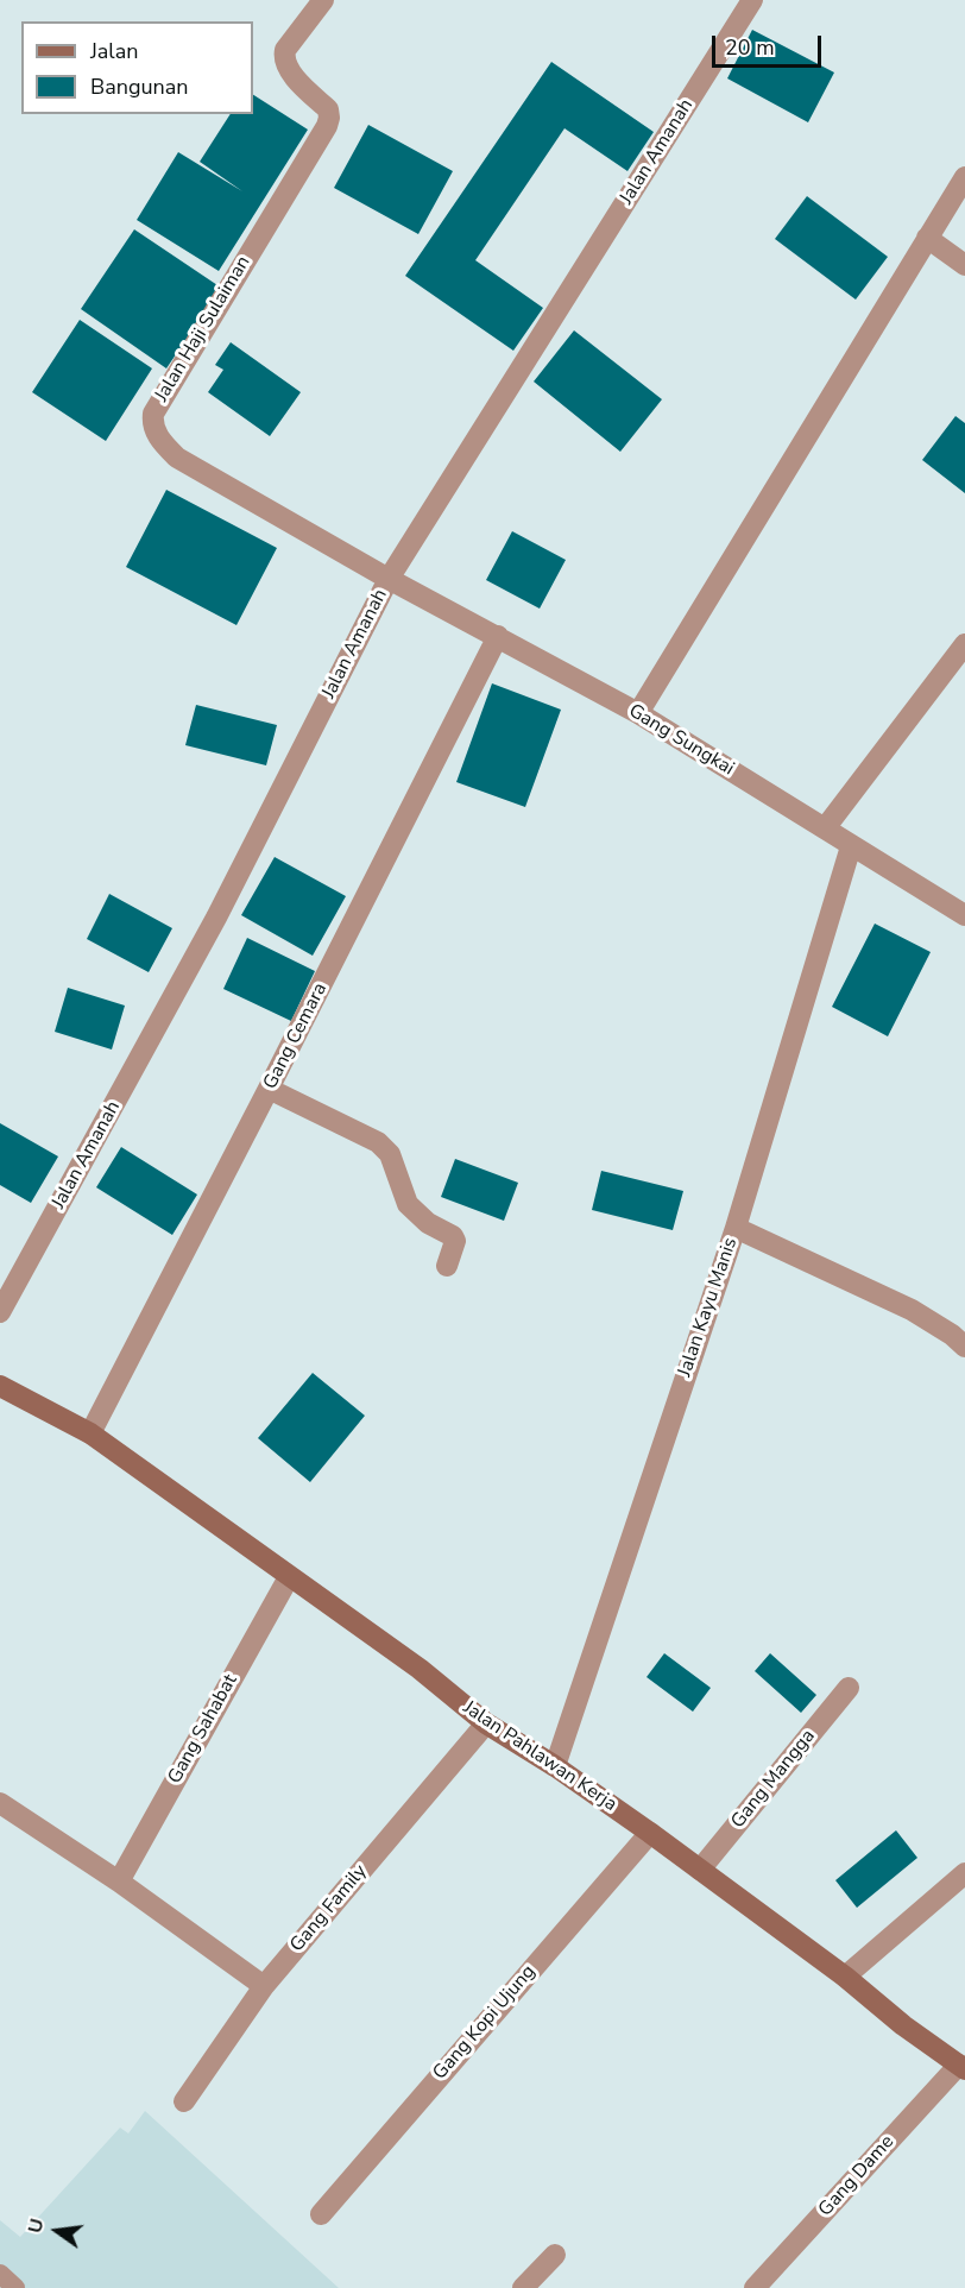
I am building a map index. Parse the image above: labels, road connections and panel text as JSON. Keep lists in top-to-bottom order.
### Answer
{
  "streets": {
    "street": [
      "Jalan Amanah",
      "Jalan Haji Sulaiman",
      "Gang Sungkai",
      "Gang Cemara",
      "Jalan Kayu Manis",
      "Gang Sahabat",
      "Jalan Pahlawan Kerja",
      "Gang Mangga",
      "Gang Family",
      "Gang Kopi Ujung",
      "Gang Dame"
    ]
  },
  "crossings": [
    ["Jalan Amanah", "Jalan Haji Sulaiman"],
    ["Jalan Amanah", "Gang Sungkai"],
    ["Jalan Haji Sulaiman", "Gang Sungkai"],
    ["Gang Sungkai", "Gang Cemara"],
    ["Gang Sungkai", "Jalan Kayu Manis"],
    ["Gang Cemara", "Jalan Pahlawan Kerja"],
    ["Jalan Kayu Manis", "Jalan Pahlawan Kerja"],
    ["Gang Sahabat", "Jalan Pahlawan Kerja"],
    ["Jalan Pahlawan Kerja", "Gang Mangga"],
    ["Jalan Pahlawan Kerja", "Gang Family"],
    ["Jalan Pahlawan Kerja", "Gang Kopi Ujung"],
    ["Jalan Pahlawan Kerja", "Gang Dame"]
  ],
  "legend": ["Jalan", "Bangunan"],
  "scale_bar": "20 m",
  "north": "left"
}
